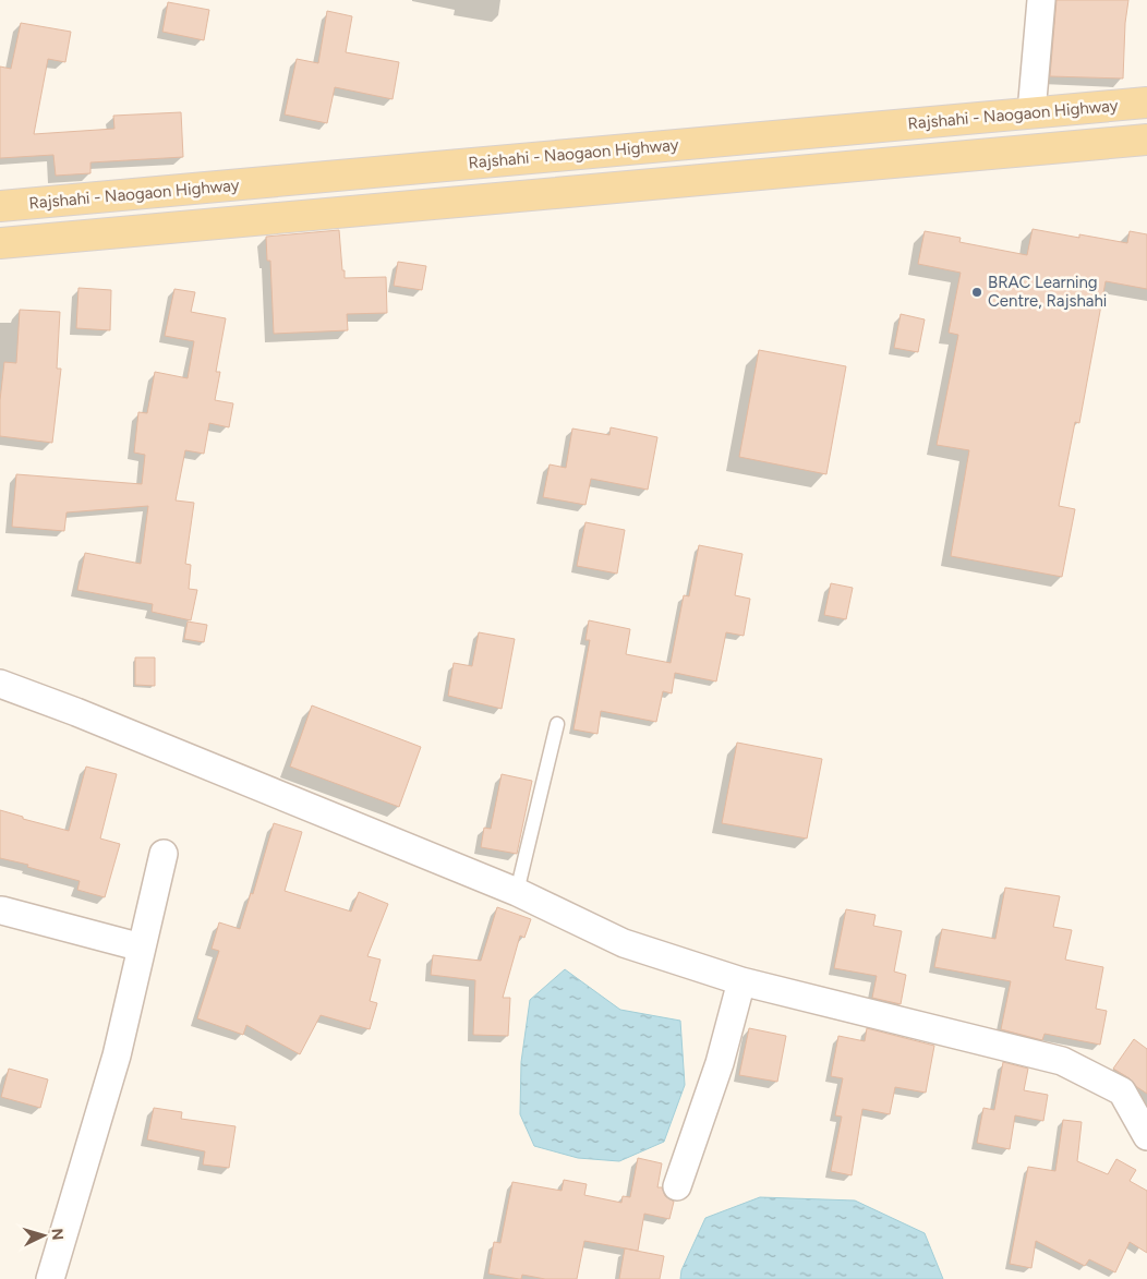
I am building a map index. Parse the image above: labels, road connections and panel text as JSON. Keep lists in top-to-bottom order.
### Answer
{
  "streets": {
    "main road": ["Rajshahi - Naogaon Highway"]
  },
  "places": ["BRAC Learning Centre, Rajshahi"],
  "north": "right"
}
